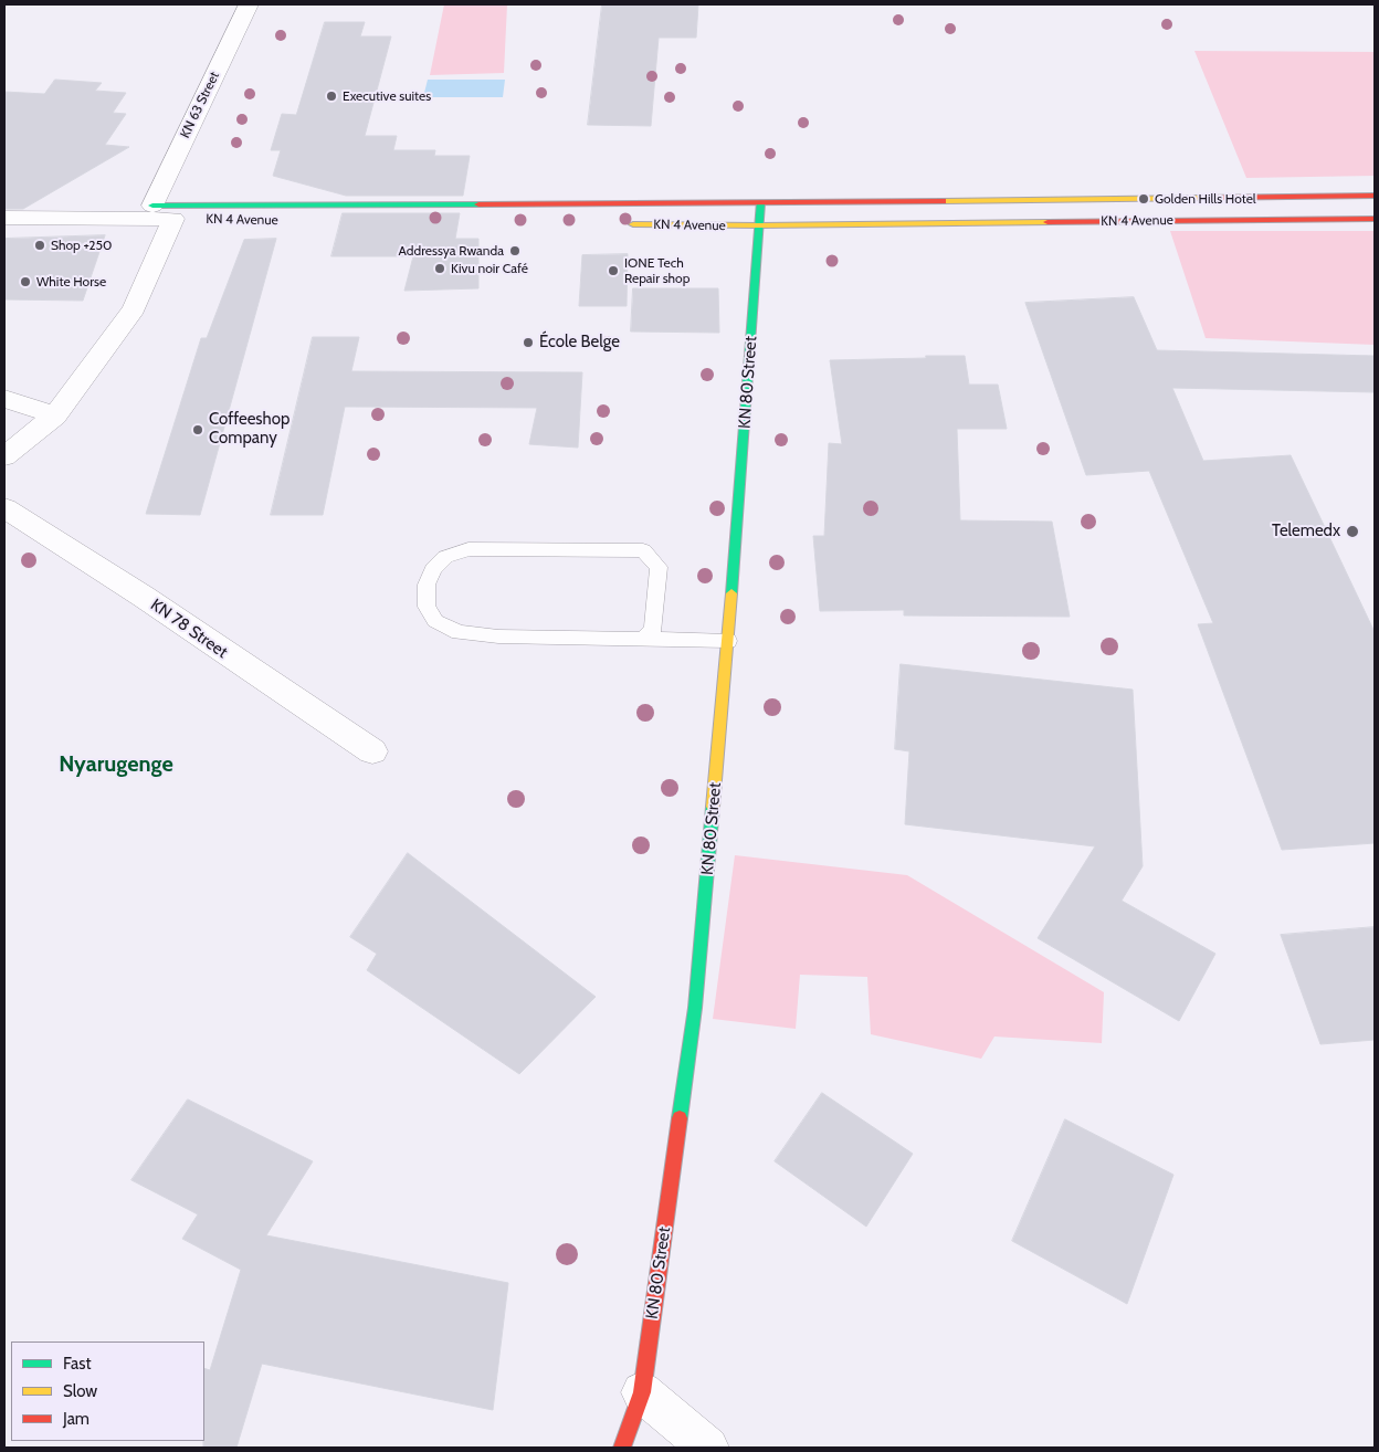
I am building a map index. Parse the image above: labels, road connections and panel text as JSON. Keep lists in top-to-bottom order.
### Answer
{
  "streets": {
    "street": [
      "KN 63 Street",
      "KN 4 Avenue",
      "KN 80 Street",
      "KN 78 Street"
    ]
  },
  "crossings": [
    ["KN 63 Street", "KN 4 Avenue"],
    ["KN 4 Avenue", "KN 80 Street"]
  ],
  "districts": ["Nyarugenge"],
  "places": [
    "Executive suites",
    "Golden Hills Hotel",
    "Shop +250",
    "Addressya Rwanda",
    "Kivu noir Café",
    "IONE Tech Repair shop",
    "White Horse",
    "École Belge",
    "Coffeeshop Company",
    "Telemedx"
  ],
  "legend": ["Fast", "Slow", "Jam"]
}
